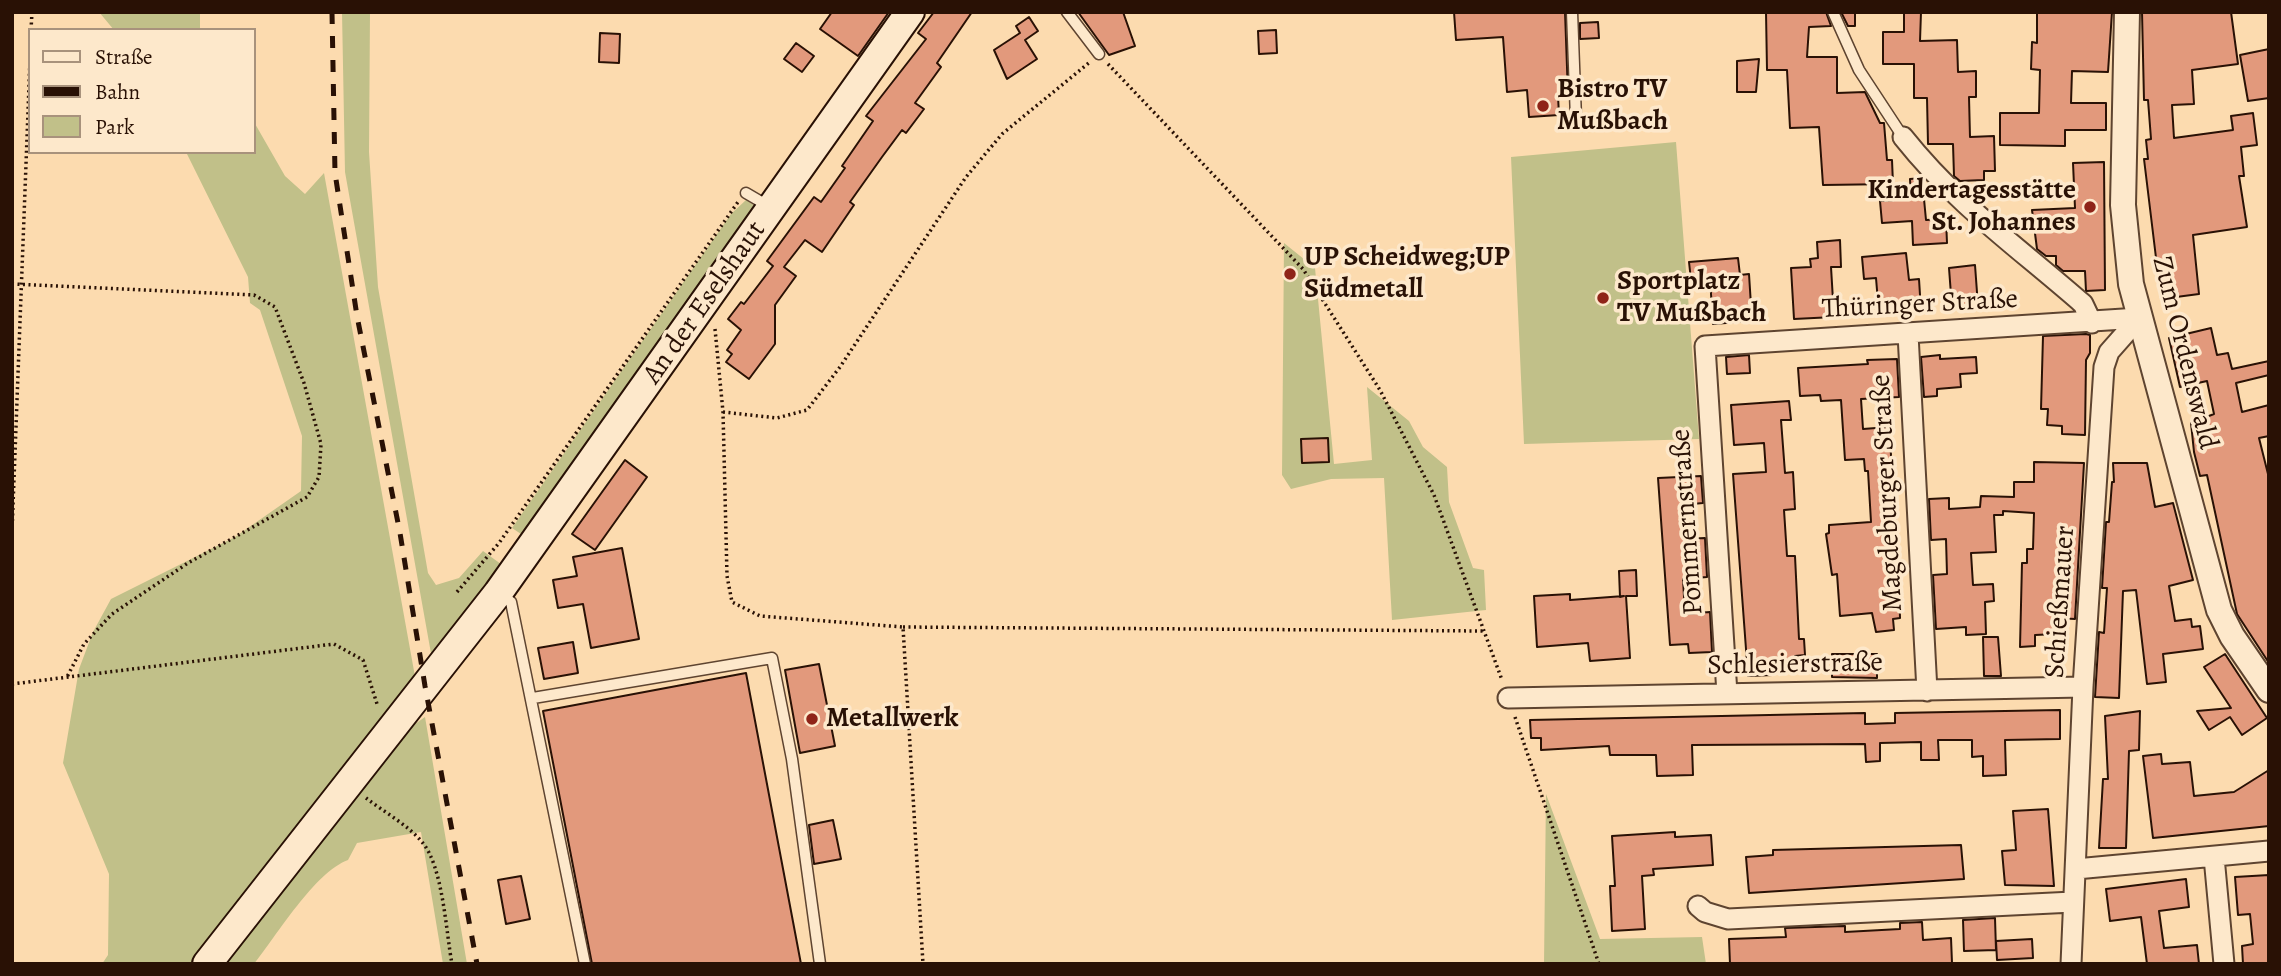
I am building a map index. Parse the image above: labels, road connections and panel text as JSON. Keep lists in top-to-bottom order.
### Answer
{
  "streets": {
    "main road": ["An der Eselshaut"],
    "street": [
      "Thüringer Straße",
      "Zum Ordenswald",
      "Magdeburger Straße",
      "Pommernstraße",
      "Schießmauer",
      "Schlesierstraße"
    ]
  },
  "crossings": [
    ["Thüringer Straße", "Zum Ordenswald"],
    ["Thüringer Straße", "Magdeburger Straße"],
    ["Thüringer Straße", "Pommernstraße"],
    ["Thüringer Straße", "Schießmauer"],
    ["Zum Ordenswald", "Schießmauer"],
    ["Magdeburger Straße", "Schlesierstraße"],
    ["Pommernstraße", "Schlesierstraße"],
    ["Schießmauer", "Schlesierstraße"]
  ],
  "places": [
    "Bistro TV Mußbach",
    "Kindertagesstätte St. Johannes",
    "UP Scheidweg;UP Südmetall",
    "Sportplatz TV Mußbach",
    "Metallwerk"
  ],
  "legend": ["Straße", "Bahn", "Park"]
}
